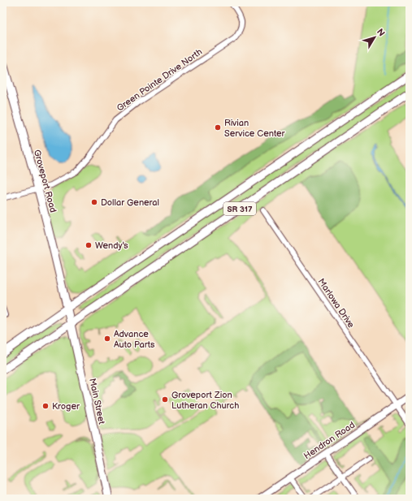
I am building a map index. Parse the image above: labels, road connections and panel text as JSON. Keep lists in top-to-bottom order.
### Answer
{
  "streets": {
    "main road": ["Groveport Road", "SR 317", "Main Street"],
    "street": ["Green Pointe Drive North", "Marlowa Drive", "Hendron Road"]
  },
  "crossings": [
    ["Green Pointe Drive North", "Groveport Road"],
    ["Groveport Road", "SR 317"],
    ["Groveport Road", "Main Street"],
    ["SR 317", "Main Street"],
    ["Marlowa Drive", "Hendron Road"]
  ],
  "places": [
    "Rivian Service Center",
    "Dollar General",
    "Wendy's",
    "Advance Auto Parts",
    "Groveport Zion Lutheran Church",
    "Kroger"
  ],
  "north": "top right"
}
